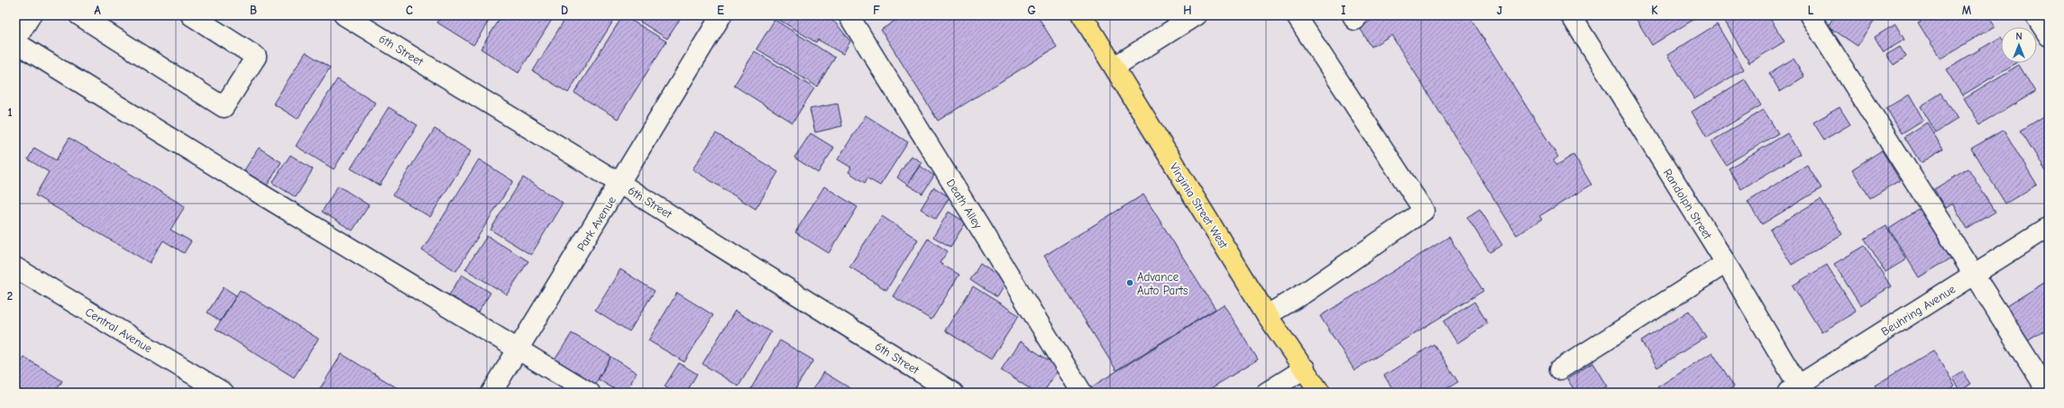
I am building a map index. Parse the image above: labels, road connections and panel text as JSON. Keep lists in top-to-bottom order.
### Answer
{
  "streets": {
    "main road": ["Virginia Street West"],
    "street": [
      "6th Street",
      "Death Alley",
      "Randolph Street",
      "Park Avenue",
      "Beuhring Avenue",
      "Central Avenue"
    ]
  },
  "crossings": [
    ["6th Street", "Park Avenue"],
    ["Randolph Street", "Beuhring Avenue"]
  ],
  "places": ["Advance Auto Parts"],
  "north": "top",
  "grid": {
    "columns": [
      "A",
      "B",
      "C",
      "D",
      "E",
      "F",
      "G",
      "H",
      "I",
      "J",
      "K",
      "L",
      "M"
    ],
    "rows": ["1", "2"]
  }
}
